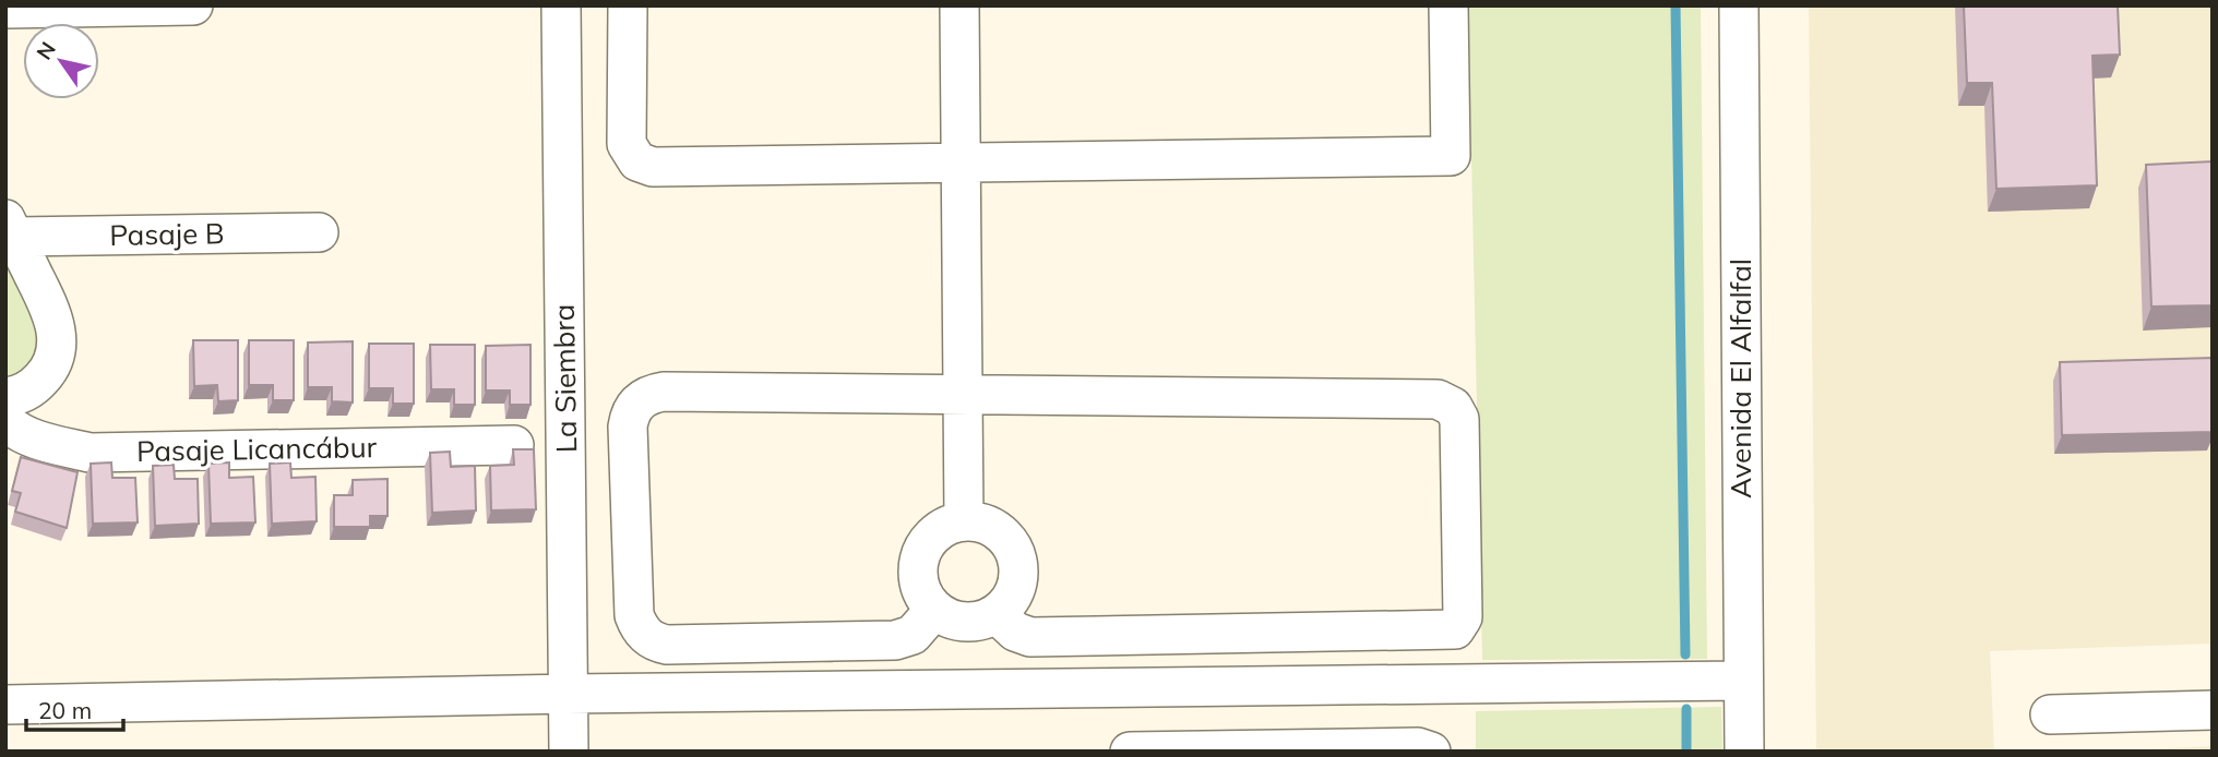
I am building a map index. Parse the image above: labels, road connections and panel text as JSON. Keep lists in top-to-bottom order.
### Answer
{
  "streets": {
    "street": [
      "Pasaje B",
      "La Siembra",
      "Avenida El Alfalfal",
      "Pasaje Licancábur"
    ]
  },
  "scale_bar": "20 m",
  "north": "top left"
}
